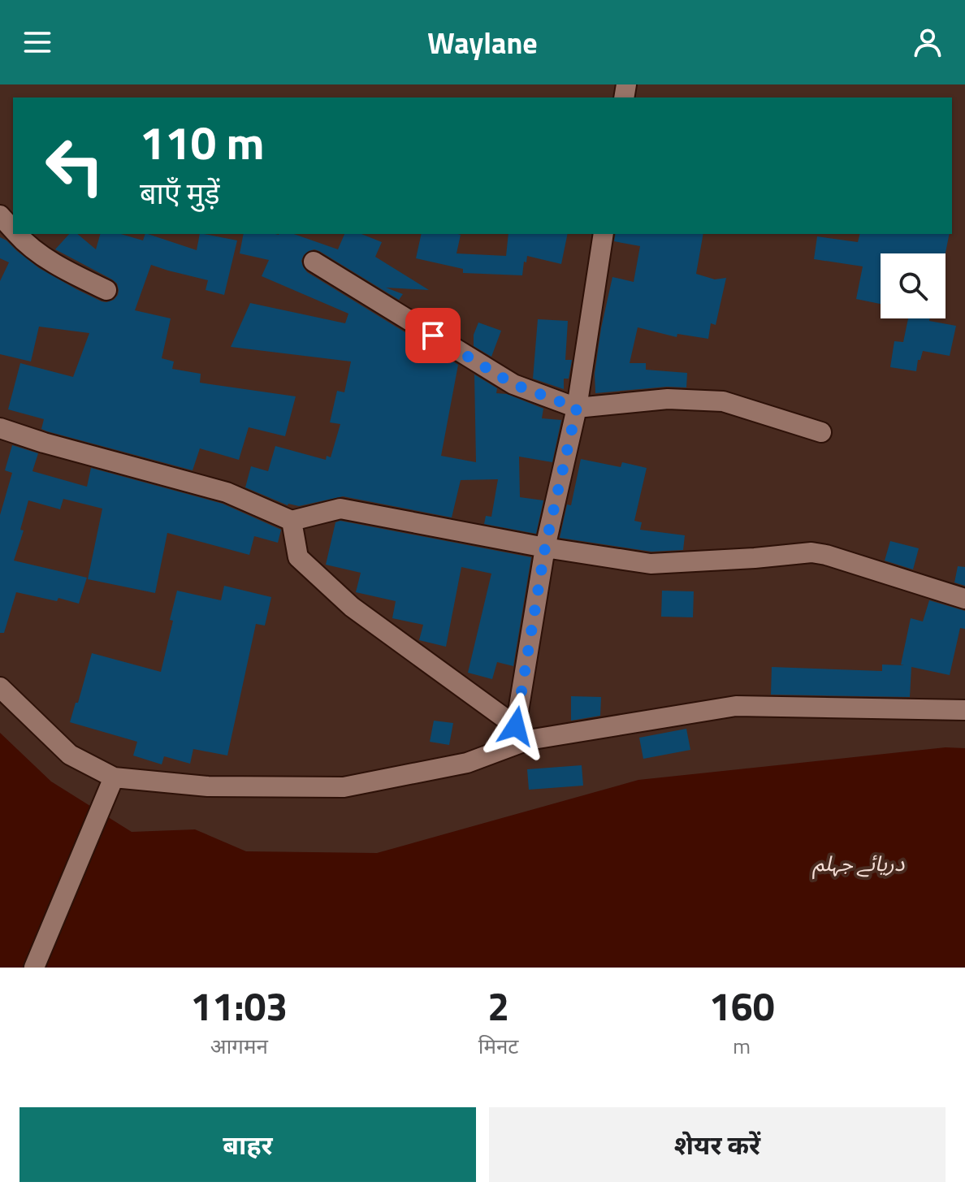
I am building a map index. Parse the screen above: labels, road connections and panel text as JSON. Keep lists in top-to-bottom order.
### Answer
{
  "water": ["دریائے جہلم"],
  "page": {
    "header": "Waylane",
    "turn": ["110 m", "बाएँ मुड़ें"],
    "eta": [
      "11:03",
      "आगमन",
      "2",
      "मिनट",
      "160",
      "m"
    ],
    "buttons": ["बाहर", "शेयर करें"]
  }
}
